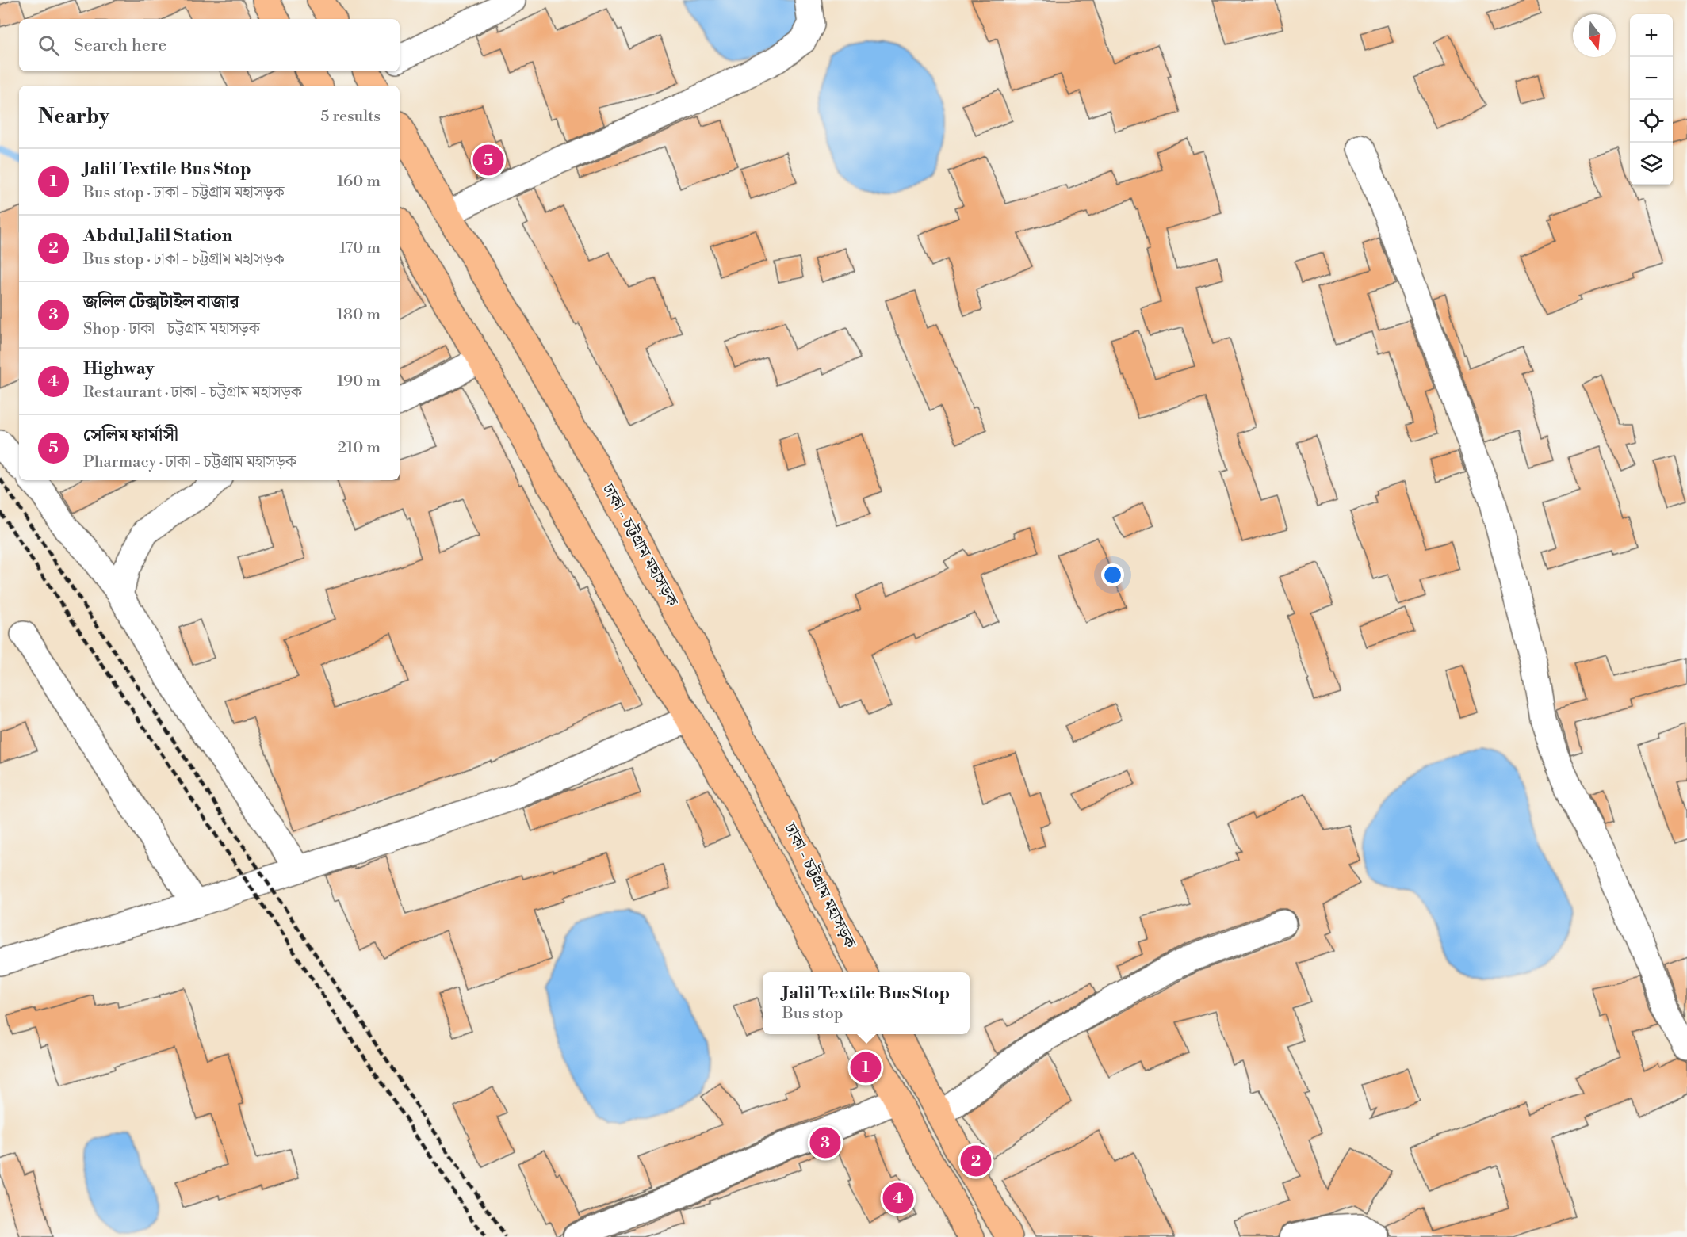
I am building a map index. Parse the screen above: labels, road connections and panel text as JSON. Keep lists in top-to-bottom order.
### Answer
{
  "streets": {
    "highway": ["ঢাকা - চট্টগ্রাম মহাসড়ক"]
  },
  "north": "bottom",
  "page": {
    "map_buttons": ["+", "−"],
    "search": "Search here",
    "heading": ["Nearby", "5 results"],
    "pins": [
      "5",
      "1",
      "3",
      "2",
      "4"
    ],
    "list": [
      {
        "mark": "1",
        "name": "Jalil Textile Bus Stop",
        "note": "Bus stop · ঢাকা - চট্টগ্রাম মহাসড়ক",
        "value": "160 m"
      },
      {
        "mark": "2",
        "name": "Abdul Jalil Station",
        "note": "Bus stop · ঢাকা - চট্টগ্রাম মহাসড়ক",
        "value": "170 m"
      },
      {
        "mark": "3",
        "name": "জলিল টেক্সটাইল বাজার",
        "note": "Shop · ঢাকা - চট্টগ্রাম মহাসড়ক",
        "value": "180 m"
      },
      {
        "mark": "4",
        "name": "Highway",
        "note": "Restaurant · ঢাকা - চট্টগ্রাম মহাসড়ক",
        "value": "190 m"
      },
      {
        "mark": "5",
        "name": "সেলিম ফার্মাসী",
        "note": "Pharmacy · ঢাকা - চট্টগ্রাম মহাসড়ক",
        "value": "210 m"
      }
    ],
    "popup": ["Jalil Textile Bus Stop", "Bus stop"]
  }
}
